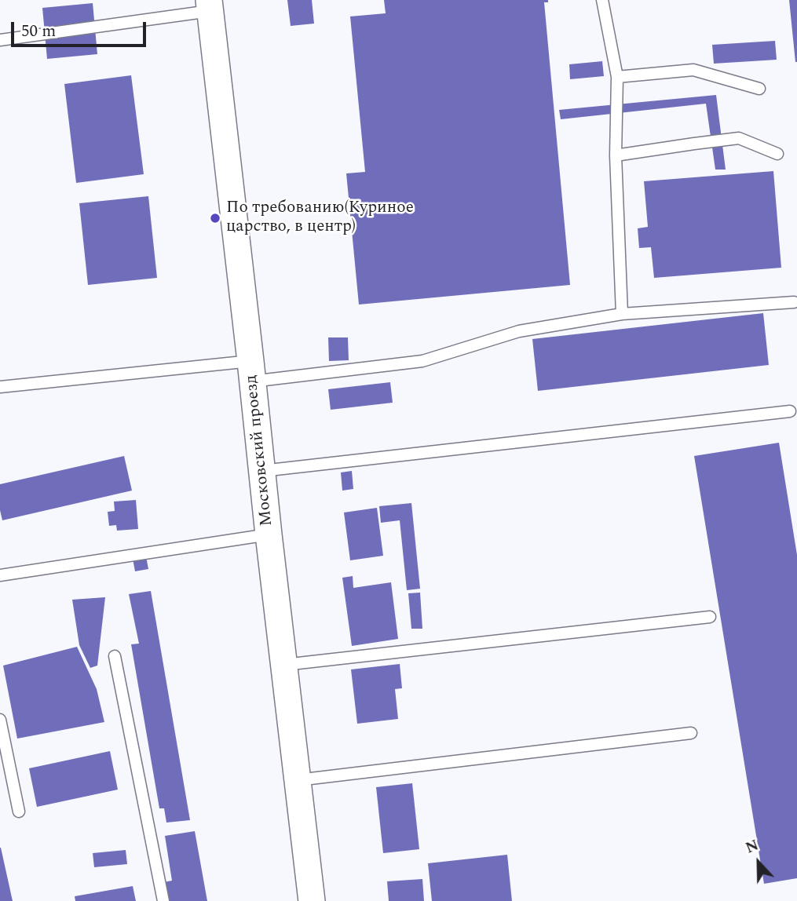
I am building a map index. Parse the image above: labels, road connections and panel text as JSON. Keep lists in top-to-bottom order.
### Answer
{
  "streets": {
    "street": ["Московский проезд"]
  },
  "places": ["По требованию(Куриное царство, в центр)"],
  "scale_bar": "50 m",
  "north": "top"
}
